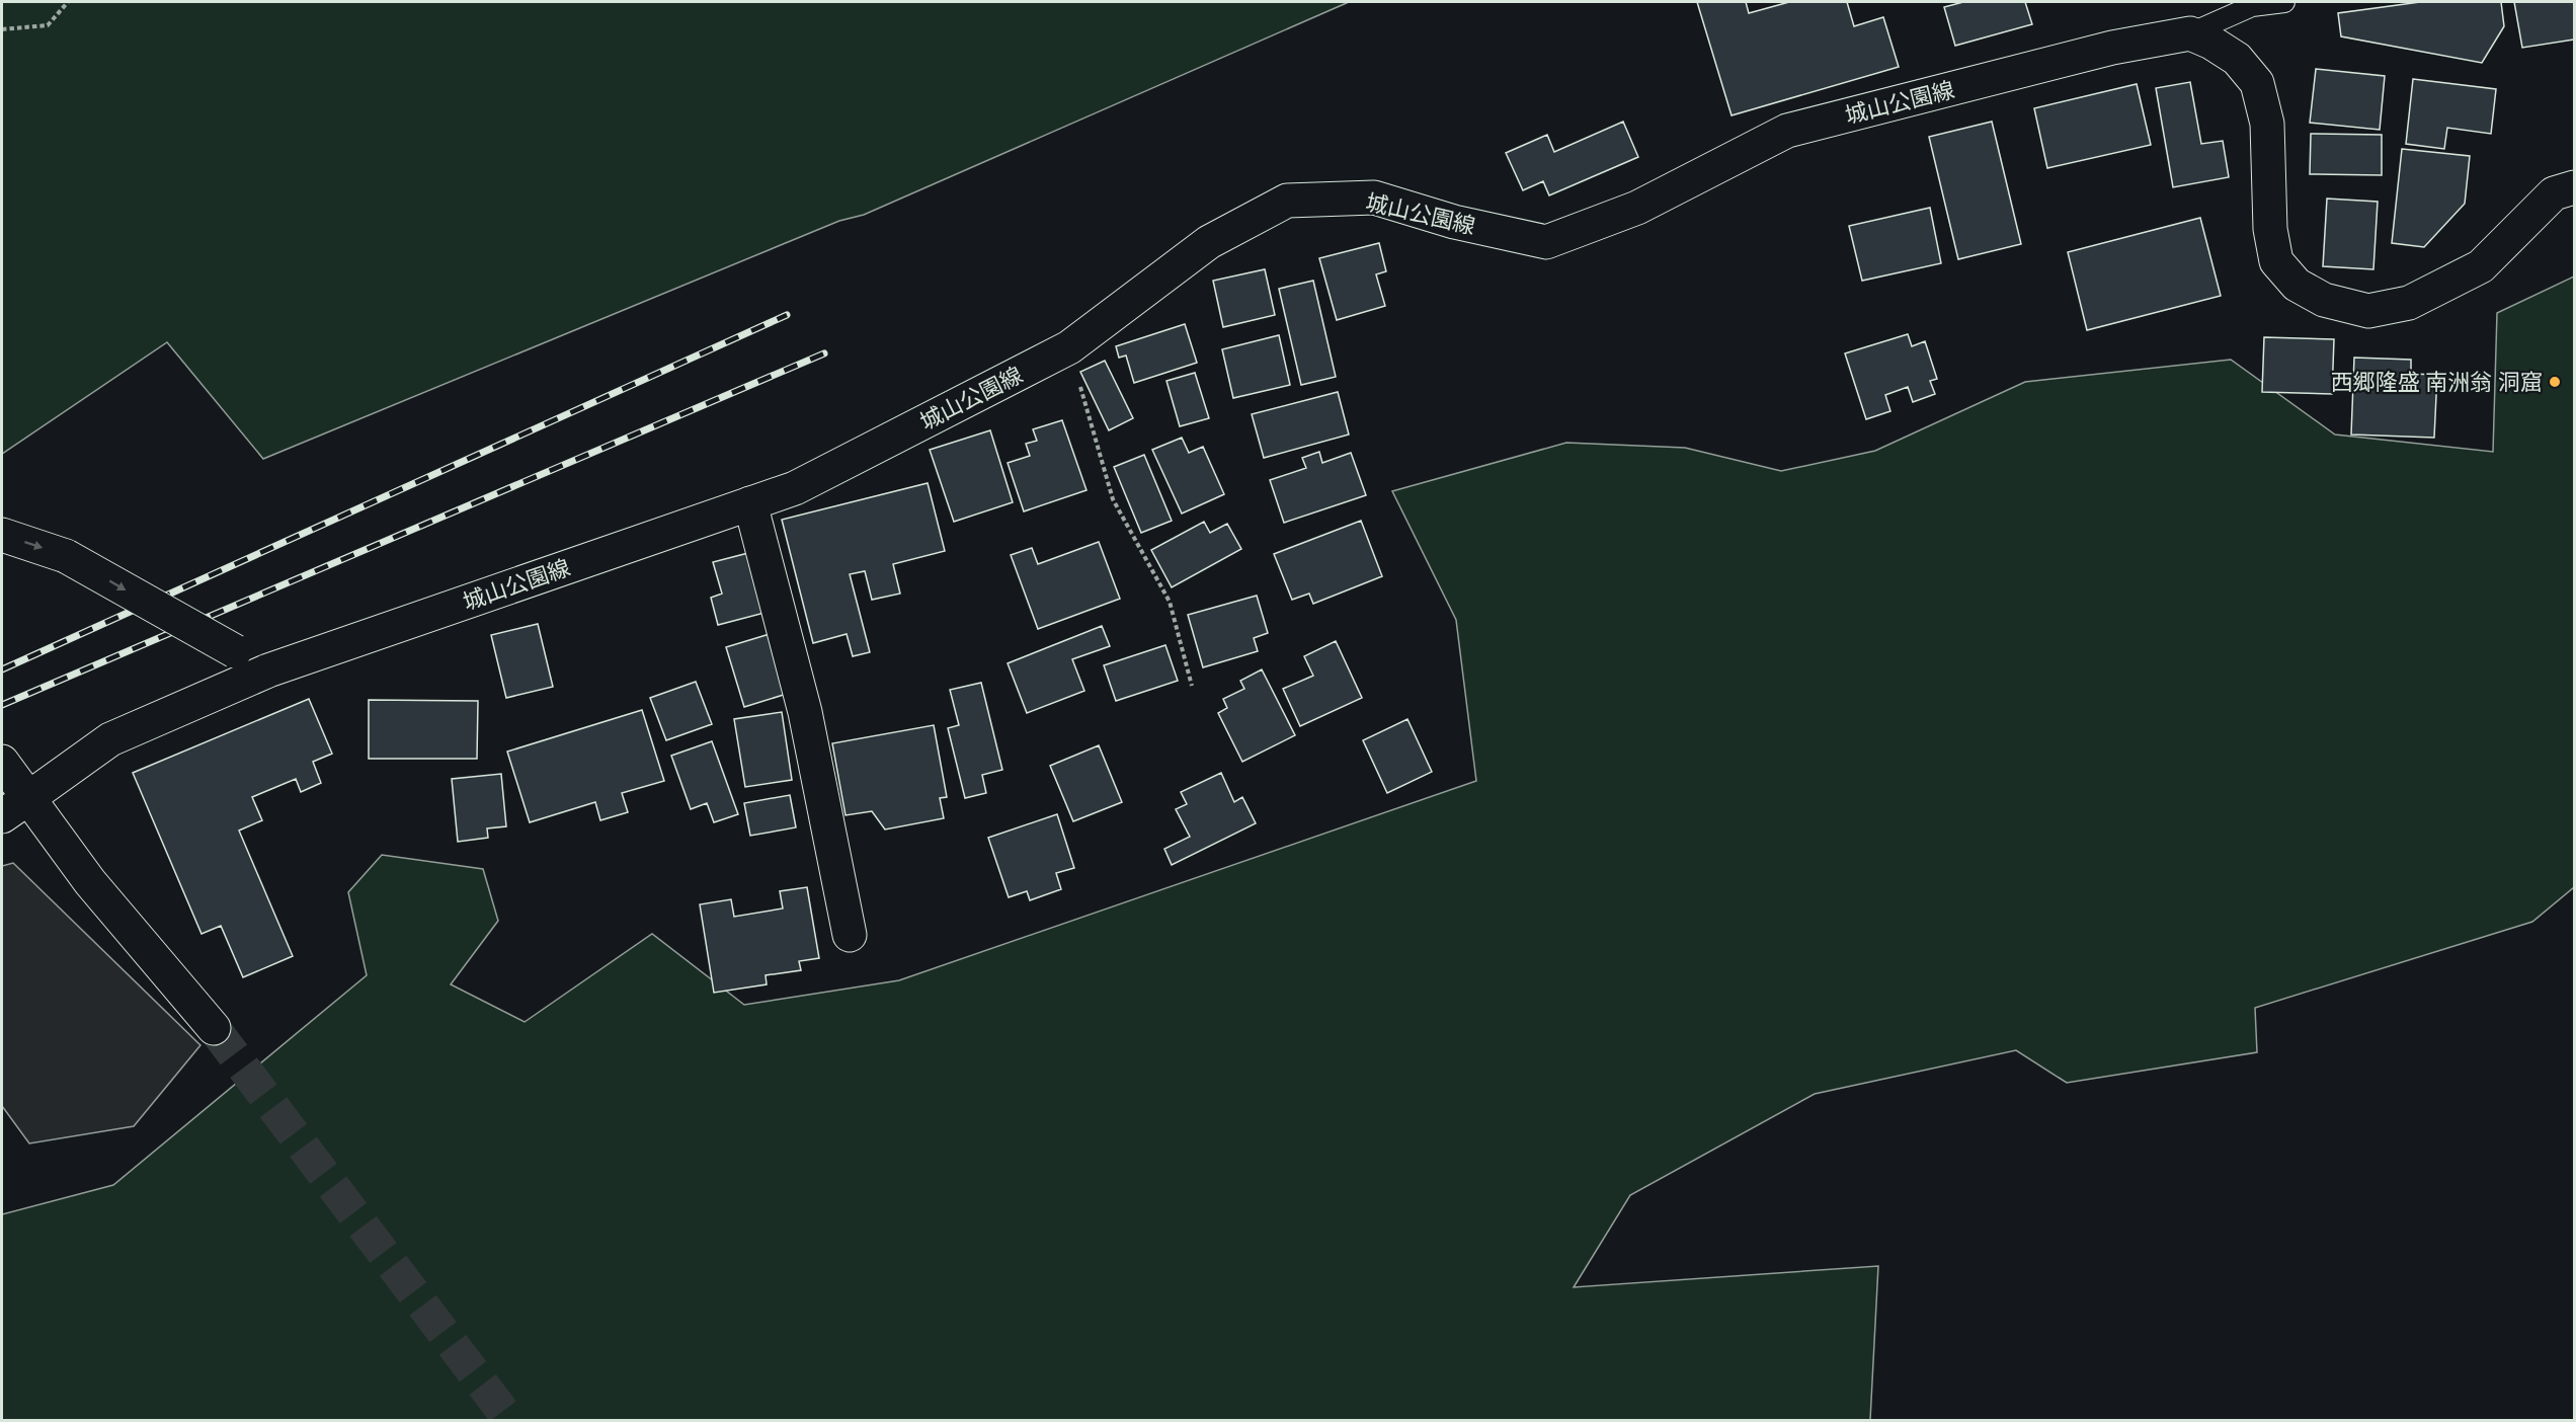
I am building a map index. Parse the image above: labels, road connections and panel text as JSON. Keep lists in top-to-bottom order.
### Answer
{
  "streets": {
    "street": ["城山公園線"]
  },
  "places": ["西郷隆盛 南洲翁 洞窟"]
}
